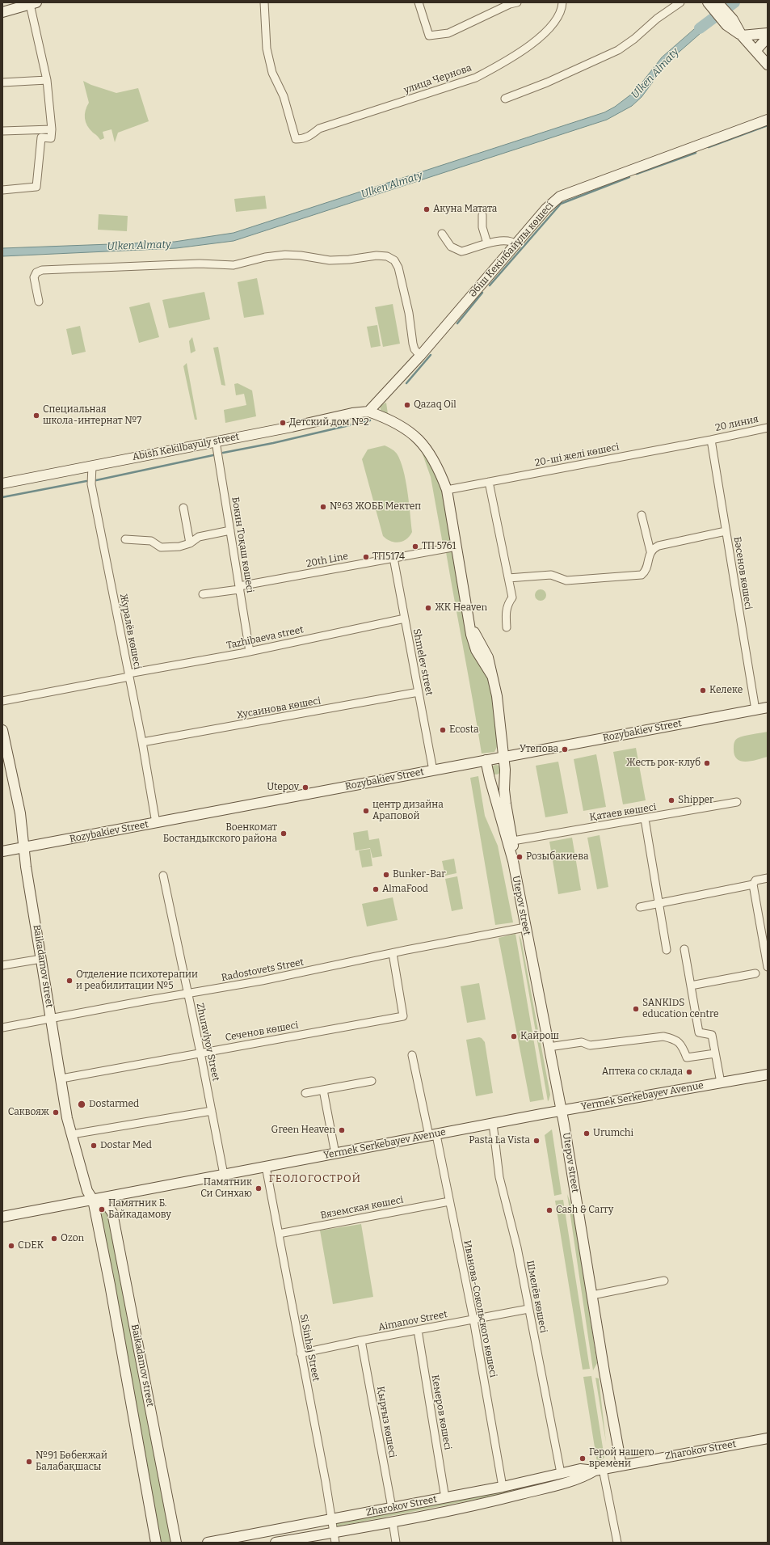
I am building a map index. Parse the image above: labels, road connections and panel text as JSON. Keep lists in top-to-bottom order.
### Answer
{
  "streets": {
    "street": [
      "улица Чернова",
      "Әбіш Кекілбайұлы көшесі",
      "20 линия",
      "Abish Kekilbayuly street",
      "20-ші желі көшесі",
      "Бокин Тоқаш көшесі",
      "20th Line",
      "Бәсенов көшесі",
      "Журалёв көшесі",
      "Tazhibaeva street",
      "Shmelev street",
      "Хусаинова көшесі",
      "Rozybakiev Street",
      "Қатаев көшесі",
      "Utepov street",
      "Baikadamov street",
      "Radostovets Street",
      "Сеченов көшесі",
      "Zhuravlyov Street",
      "Yermek Serkebayev Avenue",
      "Вяземская көшесі",
      "Шмелёв көшесі",
      "Иванова-Сокольского көшесі",
      "Aimanov Street",
      "Si Sinhaj Street",
      "Кемеров көшесі",
      "Қырғыз көшесі",
      "Zharokov Street"
    ]
  },
  "crossings": [
    ["Әбіш Кекілбайұлы көшесі", "Abish Kekilbayuly street"],
    ["Әбіш Кекілбайұлы көшесі", "Utepov street"],
    ["20 линия", "20-ші желі көшесі"],
    ["20 линия", "Бәсенов көшесі"],
    ["Abish Kekilbayuly street", "Бокин Тоқаш көшесі"],
    ["Abish Kekilbayuly street", "Журалёв көшесі"],
    ["Abish Kekilbayuly street", "Utepov street"],
    ["20-ші желі көшесі", "Бәсенов көшесі"],
    ["20-ші желі көшесі", "Utepov street"],
    ["Бокин Тоқаш көшесі", "20th Line"],
    ["Бокин Тоқаш көшесі", "Tazhibaeva street"],
    ["20th Line", "Shmelev street"],
    ["20th Line", "Utepov street"],
    ["Бәсенов көшесі", "Rozybakiev Street"],
    ["Журалёв көшесі", "Tazhibaeva street"],
    ["Журалёв көшесі", "Хусаинова көшесі"],
    ["Журалёв көшесі", "Rozybakiev Street"],
    ["Tazhibaeva street", "Shmelev street"],
    ["Shmelev street", "Хусаинова көшесі"],
    ["Shmelev street", "Rozybakiev Street"],
    ["Rozybakiev Street", "Utepov street"],
    ["Rozybakiev Street", "Baikadamov street"],
    ["Қатаев көшесі", "Utepov street"],
    ["Utepov street", "Radostovets Street"],
    ["Utepov street", "Yermek Serkebayev Avenue"],
    ["Utepov street", "Zharokov Street"],
    ["Baikadamov street", "Radostovets Street"],
    ["Baikadamov street", "Сеченов көшесі"],
    ["Baikadamov street", "Yermek Serkebayev Avenue"],
    ["Radostovets Street", "Сеченов көшесі"],
    ["Radostovets Street", "Zhuravlyov Street"],
    ["Сеченов көшесі", "Zhuravlyov Street"],
    ["Zhuravlyov Street", "Yermek Serkebayev Avenue"],
    ["Yermek Serkebayev Avenue", "Шмелёв көшесі"],
    ["Yermek Serkebayev Avenue", "Иванова-Сокольского көшесі"],
    ["Yermek Serkebayev Avenue", "Si Sinhaj Street"],
    ["Вяземская көшесі", "Иванова-Сокольского көшесі"],
    ["Вяземская көшесі", "Si Sinhaj Street"],
    ["Шмелёв көшесі", "Aimanov Street"],
    ["Шмелёв көшесі", "Zharokov Street"],
    ["Иванова-Сокольского көшесі", "Aimanov Street"],
    ["Иванова-Сокольского көшесі", "Zharokov Street"],
    ["Aimanov Street", "Si Sinhaj Street"],
    ["Aimanov Street", "Кемеров көшесі"],
    ["Aimanov Street", "Қырғыз көшесі"],
    ["Si Sinhaj Street", "Zharokov Street"],
    ["Кемеров көшесі", "Zharokov Street"],
    ["Қырғыз көшесі", "Zharokov Street"]
  ],
  "districts": ["ГЕОЛОГОСТРОЙ"],
  "water": ["Ulken Almaty"],
  "places": [
    "Акуна Матата",
    "Qazaq Oil",
    "Специальная школа-интернат №7",
    "Детский дом №2",
    "№63 ЖОББ Мектеп",
    "ТП 5761",
    "ТП5174",
    "ЖК Heaven",
    "Келеке",
    "Ecosta",
    "Утепова",
    "Жесть рок-клуб",
    "Utepov",
    "Shipper",
    "центр дизайна Араповой",
    "Военкомат Бостандыкского района",
    "Розыбакиева",
    "Bunker-Bar",
    "AlmaFood",
    "Отделение психотерапии и реабилитации №5",
    "SANKIDS education centre",
    "Қайрош",
    "Аптека со склада",
    "Dostarmed",
    "Саквояж",
    "Green Heaven",
    "Urumchi",
    "Pasta La Vista",
    "Dostar Med",
    "Памятник Си Синхаю",
    "Памятник Б. Байкадамову",
    "Cash & Carry",
    "Ozon",
    "CDEK",
    "Герой нашего времени",
    "№91 Бөбекжай Балабақшасы"
  ]
}
